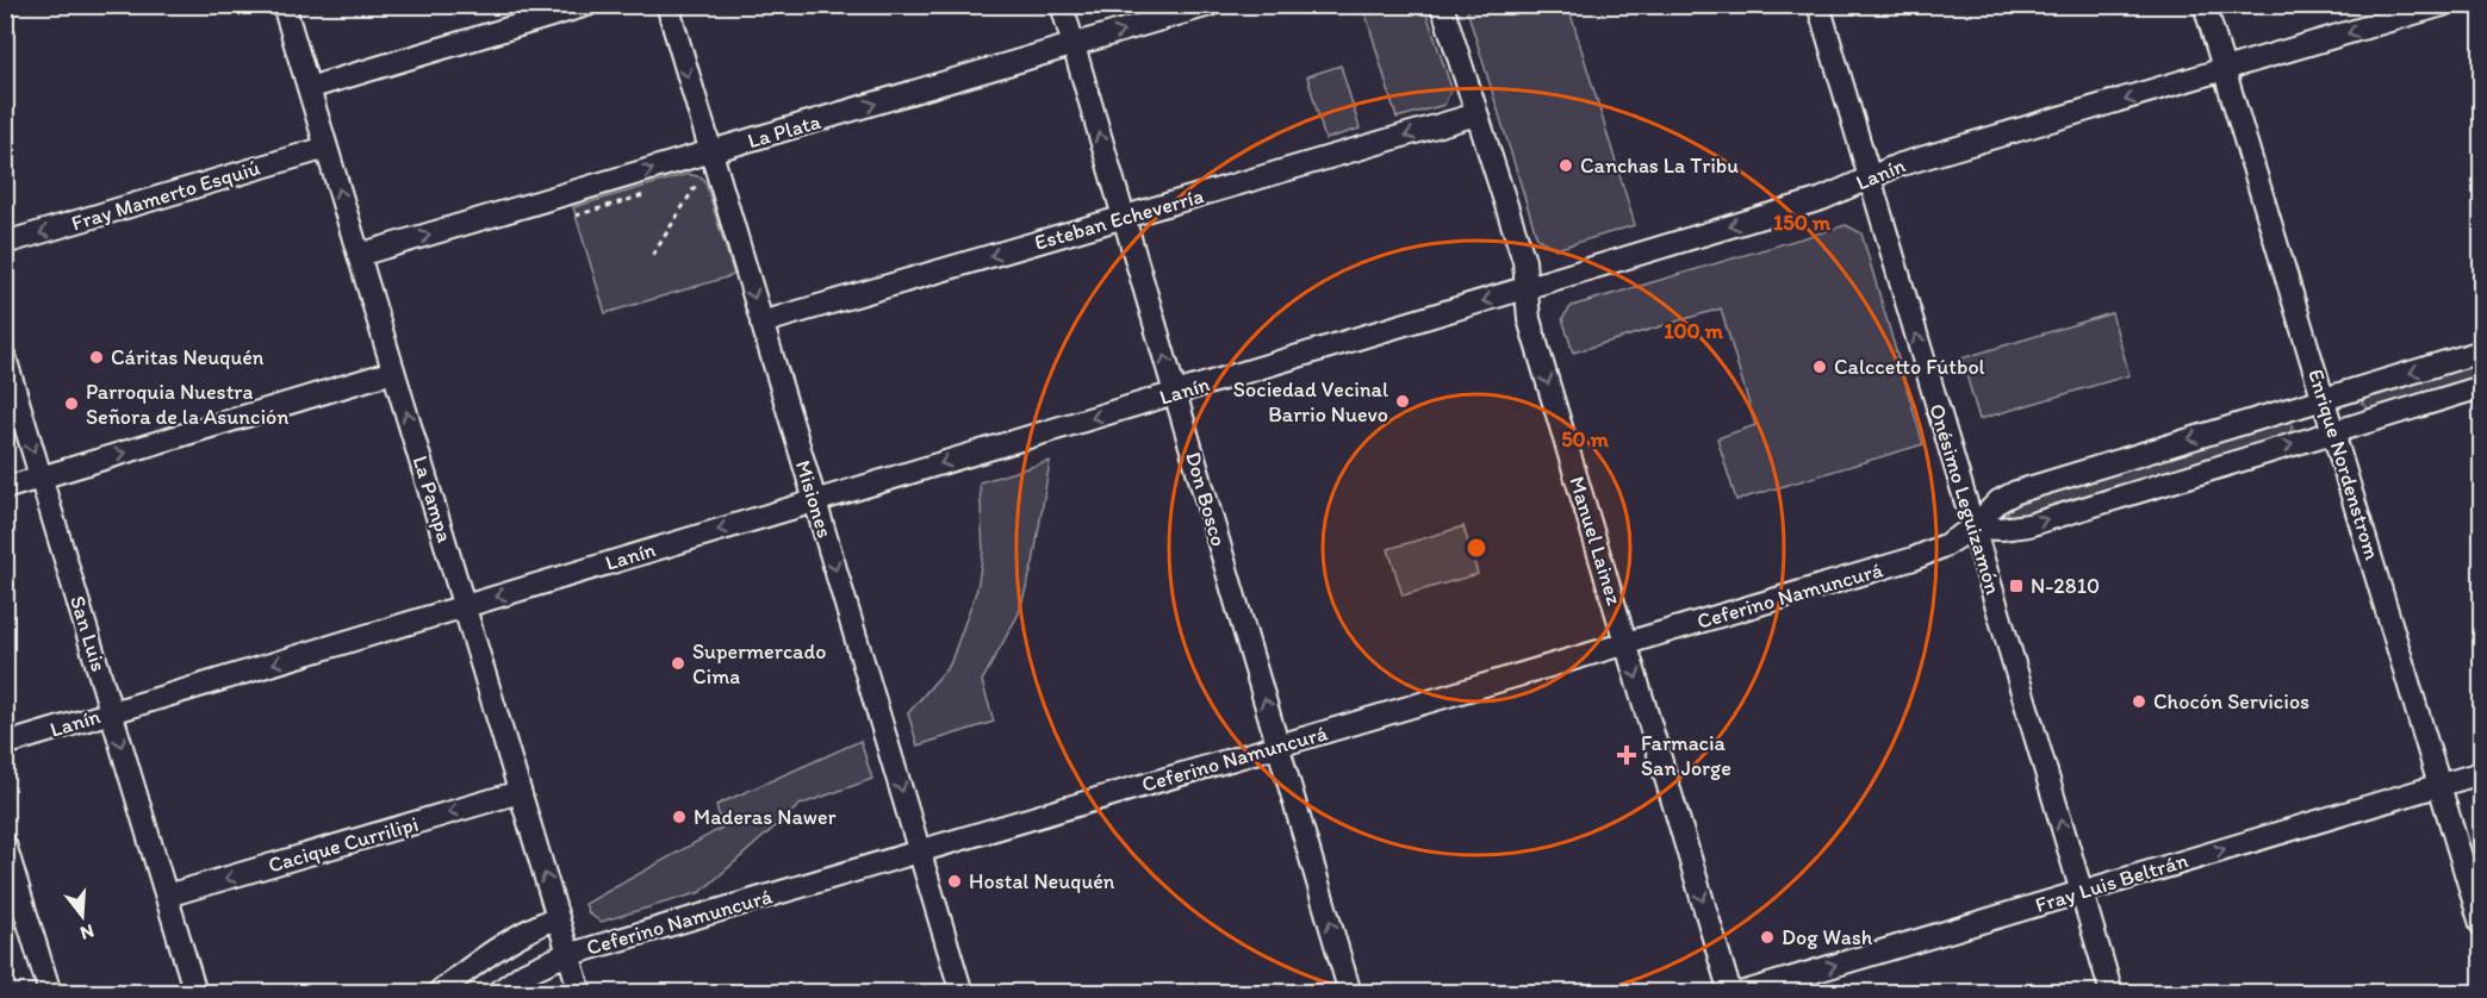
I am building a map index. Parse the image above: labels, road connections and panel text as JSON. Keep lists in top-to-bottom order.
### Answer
{
  "streets": {
    "street": [
      "La Plata",
      "Lanín",
      "Fray Mamerto Esquiú",
      "Esteban Echeverría",
      "Enrique Nordenstrom",
      "La Pampa",
      "Misiones",
      "Don Bosco",
      "Onésimo Leguizamón",
      "Manuel Lainez",
      "Ceferino Namuncurá",
      "San Luis",
      "Cacique Currilipi",
      "Fray Luis Beltrán"
    ]
  },
  "crossings": [
    ["La Plata", "La Pampa"],
    ["La Plata", "Misiones"],
    ["La Plata", "Don Bosco"],
    ["Lanín", "Enrique Nordenstrom"],
    ["Lanín", "La Pampa"],
    ["Lanín", "Misiones"],
    ["Lanín", "Don Bosco"],
    ["Lanín", "Onésimo Leguizamón"],
    ["Lanín", "Manuel Lainez"],
    ["Lanín", "San Luis"],
    ["Fray Mamerto Esquiú", "La Pampa"],
    ["Esteban Echeverría", "Misiones"],
    ["Esteban Echeverría", "Don Bosco"],
    ["Esteban Echeverría", "Manuel Lainez"],
    ["Enrique Nordenstrom", "Ceferino Namuncurá"],
    ["Enrique Nordenstrom", "Fray Luis Beltrán"],
    ["La Pampa", "Ceferino Namuncurá"],
    ["La Pampa", "Cacique Currilipi"],
    ["Misiones", "Ceferino Namuncurá"],
    ["Don Bosco", "Ceferino Namuncurá"],
    ["Onésimo Leguizamón", "Ceferino Namuncurá"],
    ["Onésimo Leguizamón", "Fray Luis Beltrán"],
    ["Manuel Lainez", "Ceferino Namuncurá"],
    ["San Luis", "Cacique Currilipi"]
  ],
  "one_way": [
    "Lanín",
    "Fray Mamerto Esquiú",
    "Esteban Echeverría",
    "La Pampa",
    "Misiones",
    "Don Bosco",
    "Onésimo Leguizamón",
    "Manuel Lainez",
    "Fray Luis Beltrán"
  ],
  "places": {
    "other": [
      "Canchas La Tribu",
      "Cáritas Neuquén",
      "Calccetto Fútbol",
      "Sociedad Vecinal Barrio Nuevo",
      "Parroquia Nuestra Señora de la Asunción",
      "Supermercado Cima",
      "Chocón Servicios",
      "Maderas Nawer",
      "Hostal Neuquén",
      "Dog Wash"
    ],
    "transit": ["N-2810"],
    "health": ["Farmacia San Jorge"]
  },
  "north": "bottom",
  "rings": ["150 m", "100 m", "50 m"]
}
